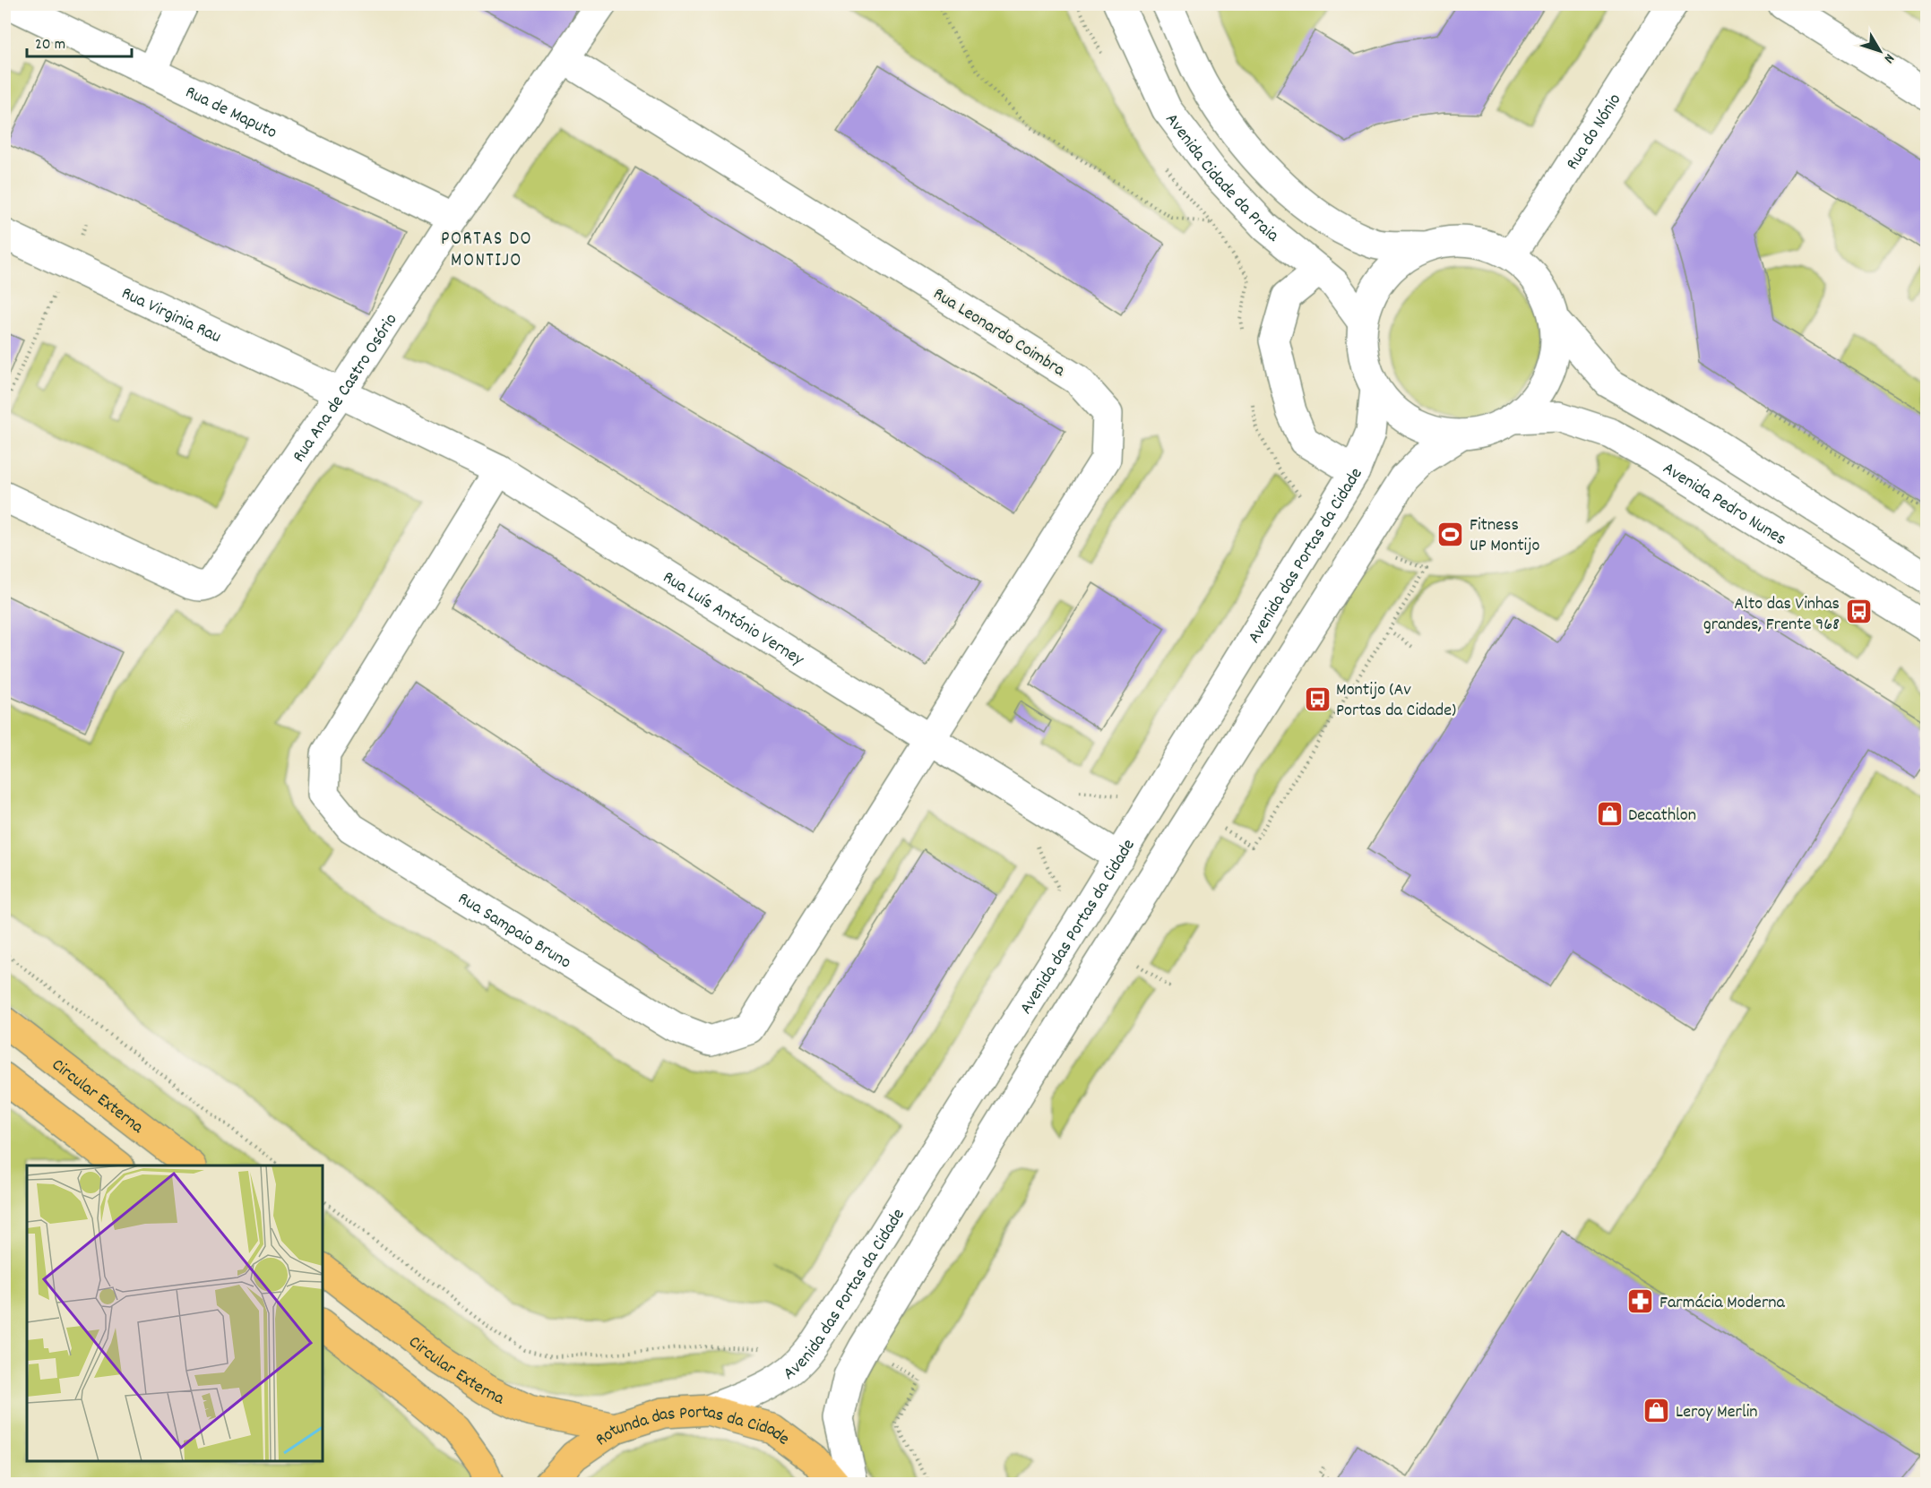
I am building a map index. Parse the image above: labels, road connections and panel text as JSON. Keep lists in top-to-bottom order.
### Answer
{
  "streets": {
    "main road": ["Circular Externa", "Rotunda das Portas da Cidade"],
    "street": [
      "Rua de Maputo",
      "Rua do Nónio",
      "Avenida Cidade da Praia",
      "Rua Virginia Rau",
      "Rua Leonardo Coimbra",
      "Rua Ana de Castro Osório",
      "Avenida Pedro Nunes",
      "Avenida das Portas da Cidade",
      "Rua Luís António Verney",
      "Rua Sampaio Bruno"
    ]
  },
  "crossings": [
    ["Rua de Maputo", "Rua Ana de Castro Osório"],
    ["Rua Virginia Rau", "Rua Ana de Castro Osório"],
    ["Rua Virginia Rau", "Rua Luís António Verney"],
    ["Rua Leonardo Coimbra", "Rua Ana de Castro Osório"],
    ["Rua Leonardo Coimbra", "Rua Luís António Verney"],
    ["Rua Leonardo Coimbra", "Rua Sampaio Bruno"],
    ["Rua Ana de Castro Osório", "Rua Luís António Verney"],
    ["Avenida das Portas da Cidade", "Rua Luís António Verney"],
    ["Avenida das Portas da Cidade", "Rotunda das Portas da Cidade"],
    ["Rua Luís António Verney", "Rua Sampaio Bruno"],
    ["Circular Externa", "Rotunda das Portas da Cidade"]
  ],
  "districts": ["PORTAS DO MONTIJO"],
  "places": {
    "sports": ["Fitness UP Montijo"],
    "bus stop": ["Alto das Vinhas grandes, Frente 968", "Montijo (Av Portas da Cidade)"],
    "shop": ["Decathlon", "Leroy Merlin"],
    "pharmacy": ["Farmácia Moderna"]
  },
  "scale_bar": "20 m",
  "north": "bottom right"
}
